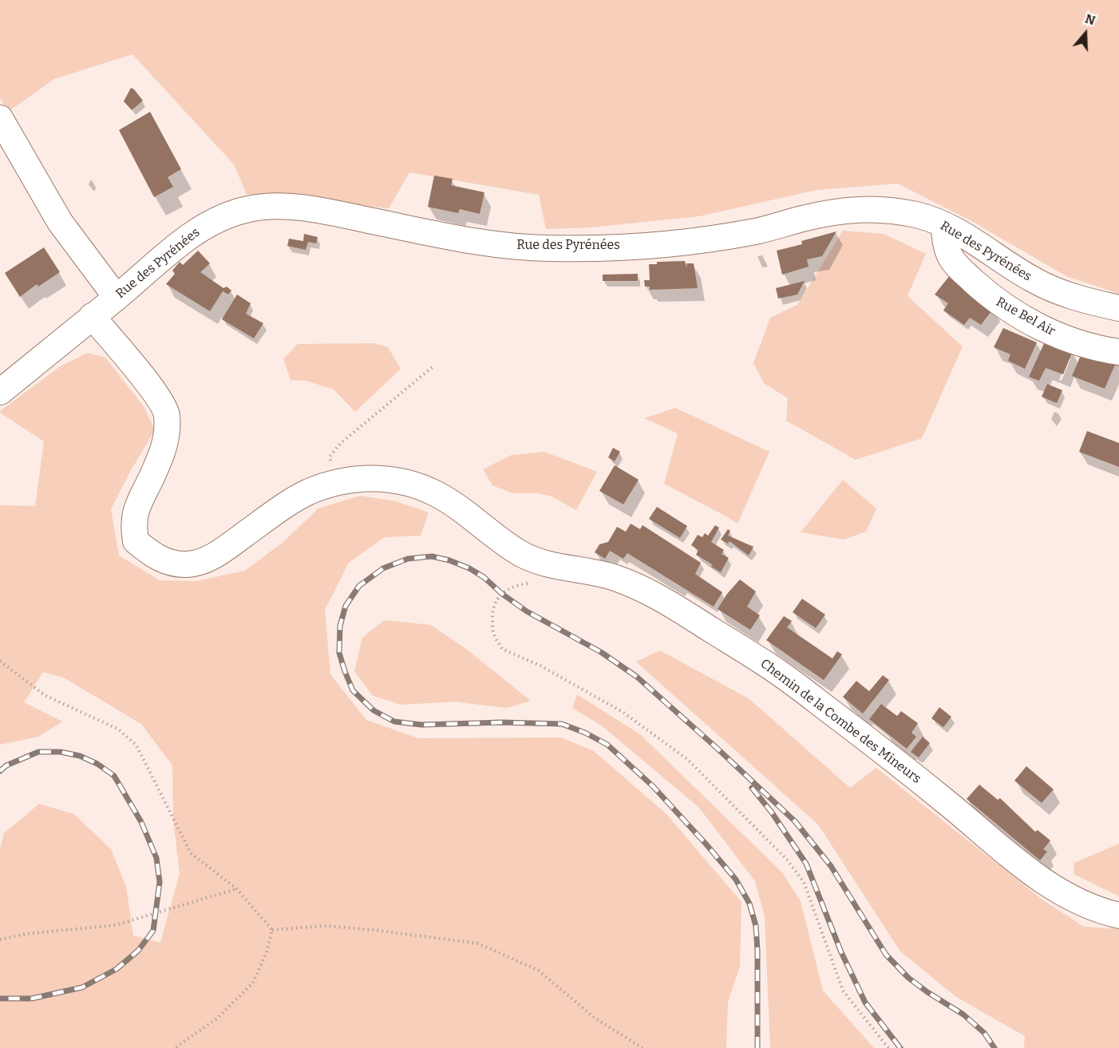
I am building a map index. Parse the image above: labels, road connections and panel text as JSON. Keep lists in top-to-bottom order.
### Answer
{
  "streets": {
    "street": ["Rue des Pyrénées", "Rue Bel Air", "Chemin de la Combe des Mineurs"]
  },
  "crossings": [
    ["Rue des Pyrénées", "Rue Bel Air"],
    ["Rue des Pyrénées", "Chemin de la Combe des Mineurs"]
  ],
  "north": "top"
}
